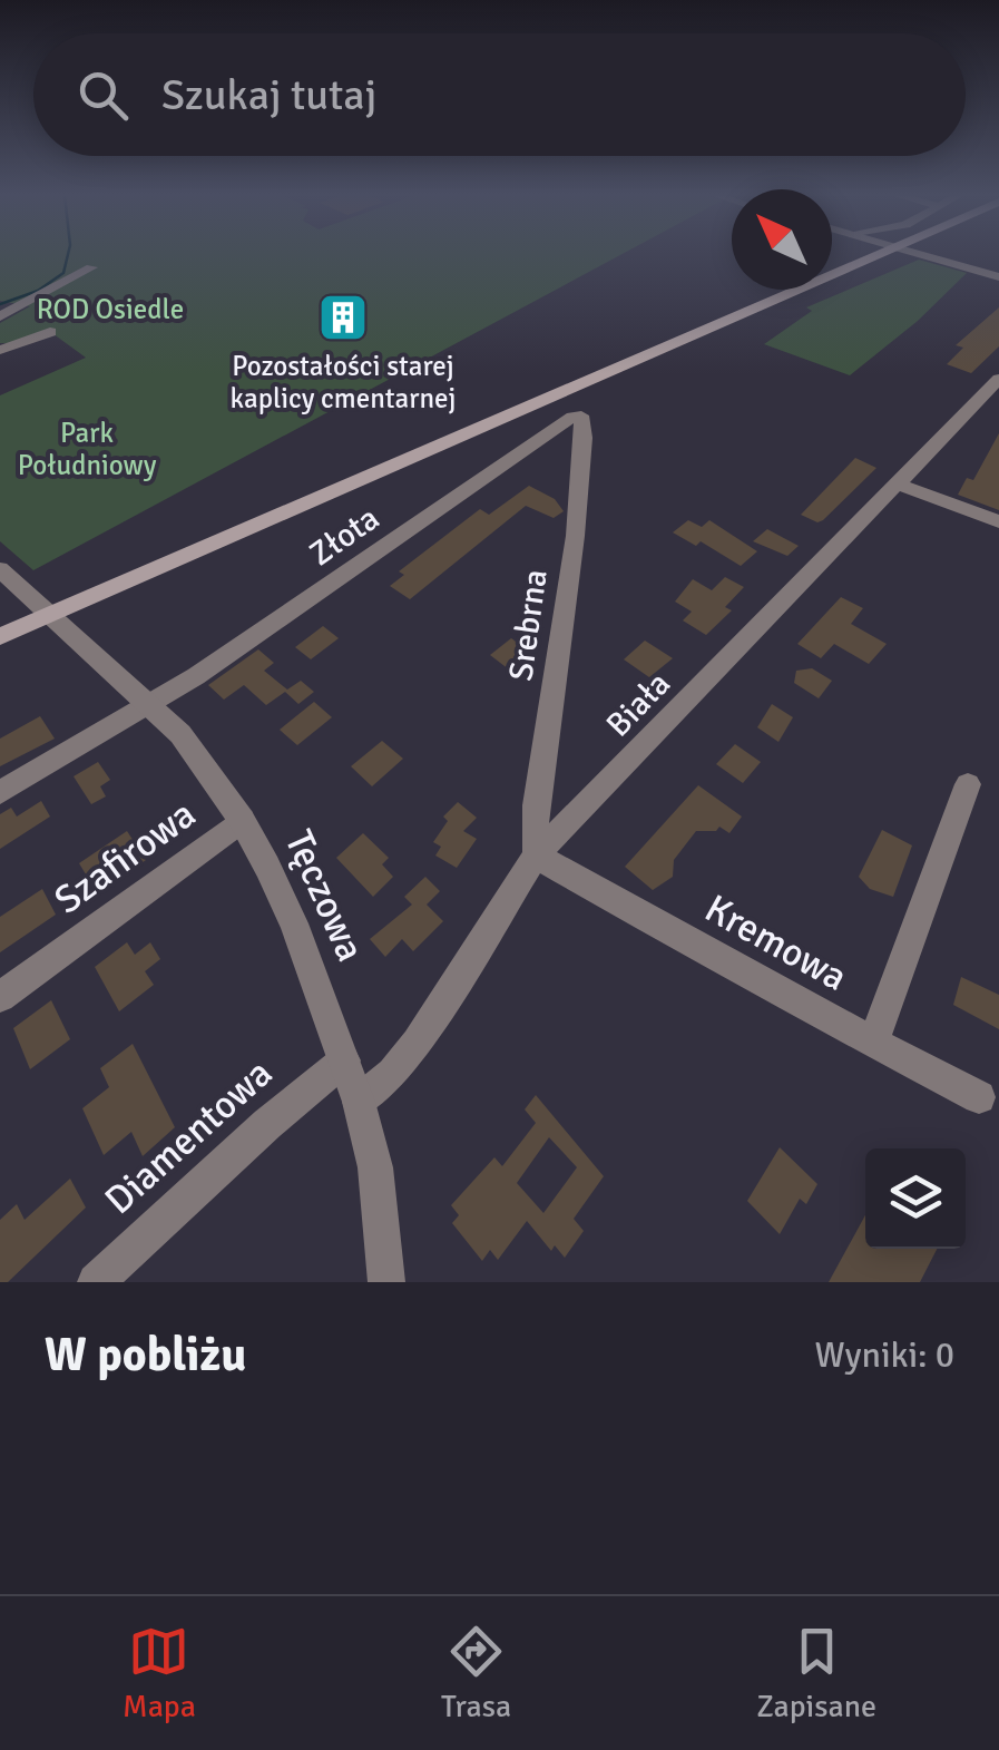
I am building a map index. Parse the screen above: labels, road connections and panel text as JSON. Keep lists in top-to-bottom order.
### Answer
{
  "streets": {
    "street": [
      "Złota",
      "Srebrna",
      "Biała",
      "Szafirowa",
      "Tęczowa",
      "Kremowa",
      "Diamentowa"
    ]
  },
  "crossings": [
    ["Złota", "Srebrna"],
    ["Złota", "Tęczowa"],
    ["Srebrna", "Biała"],
    ["Srebrna", "Kremowa"],
    ["Biała", "Tęczowa"],
    ["Biała", "Kremowa"],
    ["Szafirowa", "Tęczowa"],
    ["Tęczowa", "Diamentowa"]
  ],
  "parks": ["ROD Osiedle", "Park Południowy"],
  "places": {
    "building": ["Pozostałości starej kaplicy cmentarnej"]
  },
  "north": "top left",
  "page": {
    "search": "Szukaj tutaj",
    "heading": ["W pobliżu", "Wyniki: 0"],
    "nav": ["Mapa", "Trasa", "Zapisane"]
  }
}
